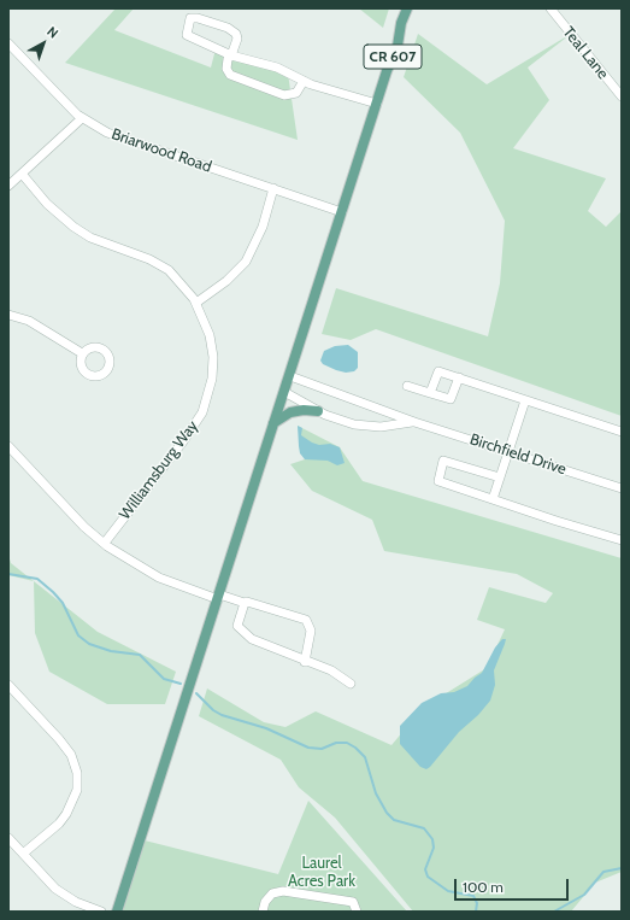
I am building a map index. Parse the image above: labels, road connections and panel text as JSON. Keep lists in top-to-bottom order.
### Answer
{
  "streets": {
    "main road": ["CR 607"],
    "street": [
      "Teal Lane",
      "Briarwood Road",
      "Birchfield Drive",
      "Williamsburg Way"
    ]
  },
  "parks": ["Laurel Acres Park"],
  "scale_bar": "100 m",
  "north": "top right"
}
